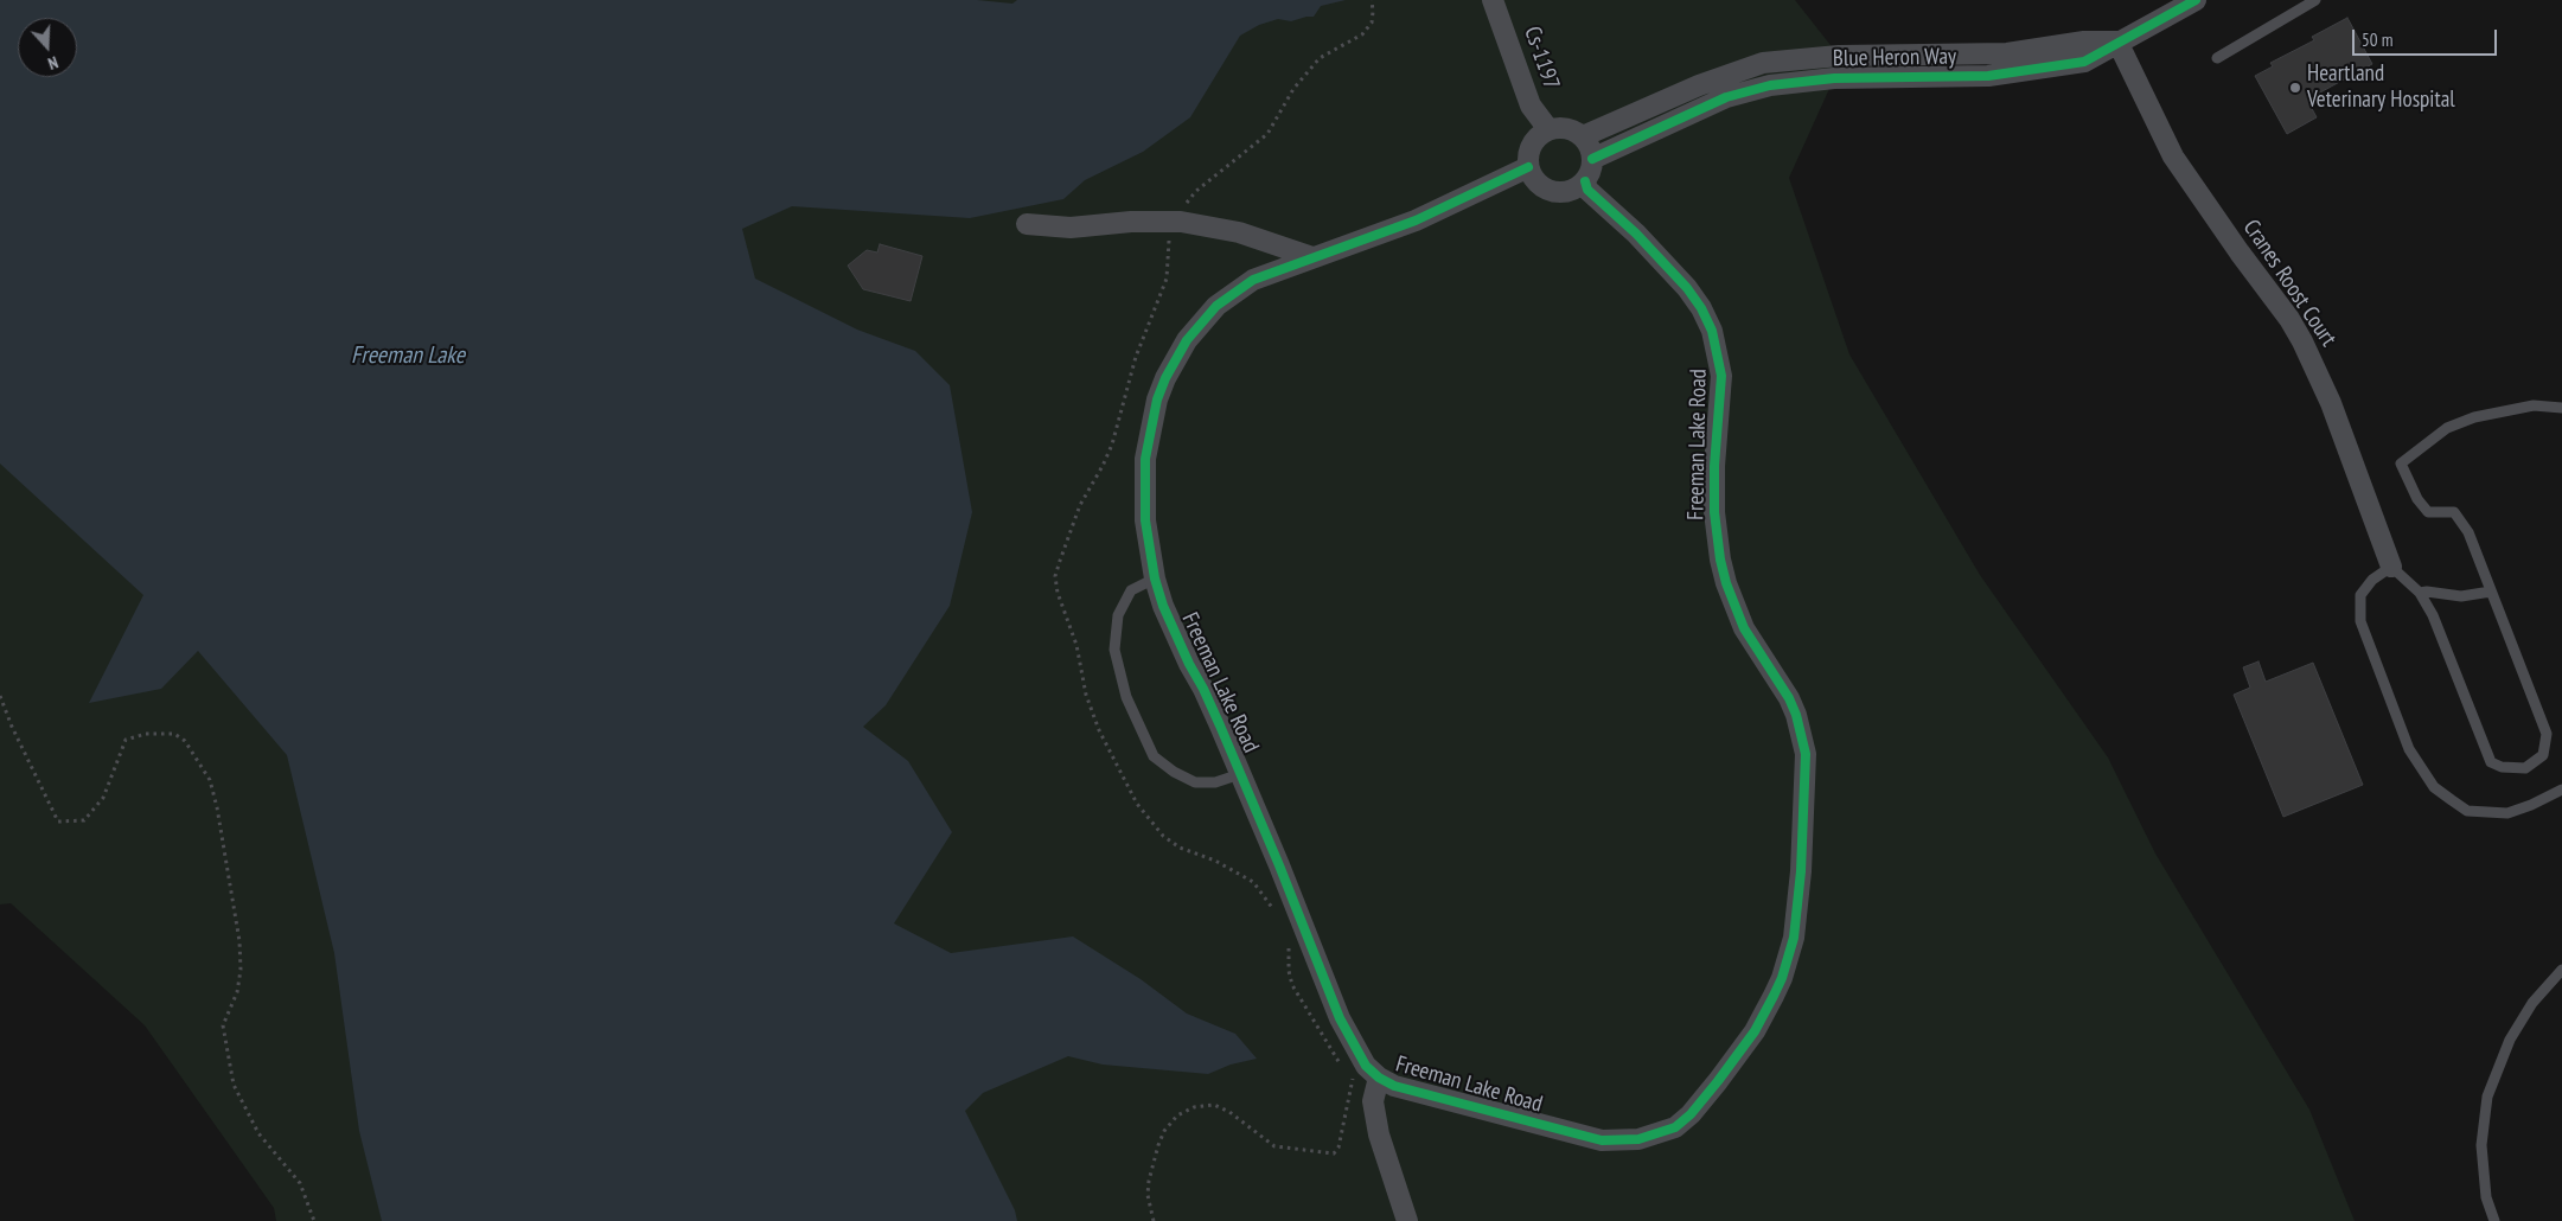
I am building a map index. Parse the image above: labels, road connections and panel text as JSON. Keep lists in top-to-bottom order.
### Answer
{
  "streets": {
    "street": [
      "Cs-1197",
      "Blue Heron Way",
      "Cranes Roost Court",
      "Freeman Lake Road"
    ]
  },
  "crossings": [
    ["Cs-1197", "Blue Heron Way"],
    ["Cs-1197", "Freeman Lake Road"],
    ["Blue Heron Way", "Cranes Roost Court"],
    ["Blue Heron Way", "Freeman Lake Road"]
  ],
  "water": ["Freeman Lake"],
  "places": ["Heartland Veterinary Hospital"],
  "scale_bar": "50 m",
  "north": "bottom"
}
